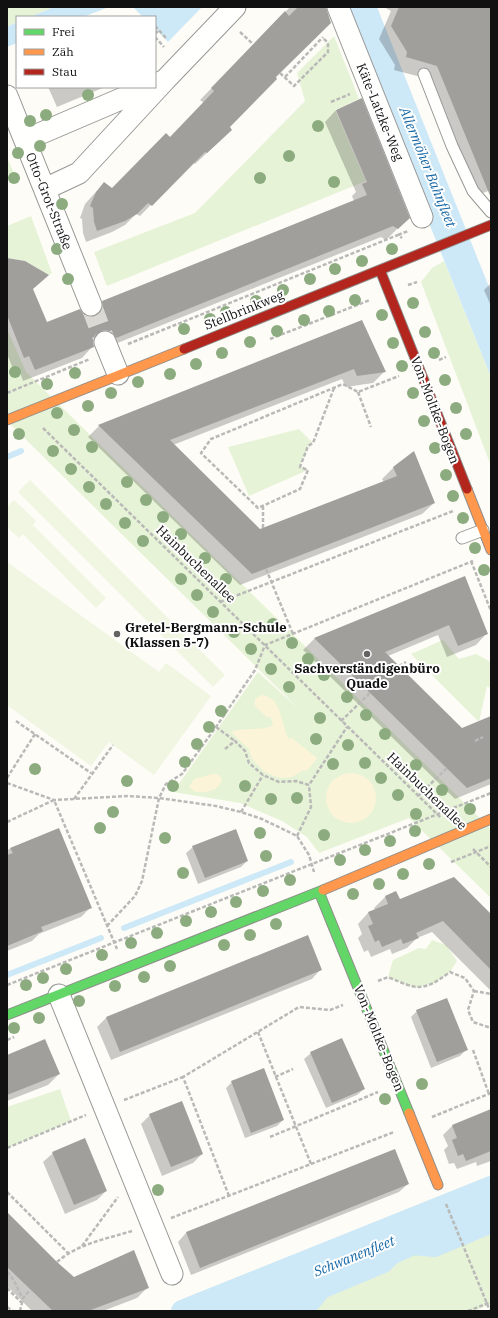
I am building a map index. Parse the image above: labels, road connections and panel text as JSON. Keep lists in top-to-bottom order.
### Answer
{
  "streets": {
    "street": [
      "Käte-Latzke-Weg",
      "Otto-Grot-Straße",
      "Stellbrinkweg",
      "Von-Moltke-Bogen"
    ],
    "path": ["Hainbuchenallee"]
  },
  "crossings": [
    ["Stellbrinkweg", "Von-Moltke-Bogen"],
    ["Stellbrinkweg", "Hainbuchenallee"]
  ],
  "water": ["Allermöher Bahnfleet", "Schwanenfleet"],
  "places": ["Gretel-Bergmann-Schule (Klassen 5-7)", "Sachverständigenbüro Quade"],
  "legend": ["Frei", "Zäh", "Stau"]
}
